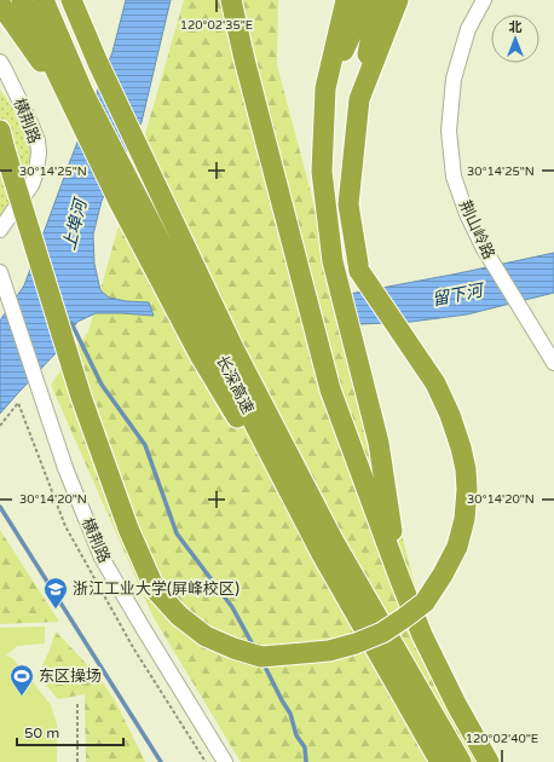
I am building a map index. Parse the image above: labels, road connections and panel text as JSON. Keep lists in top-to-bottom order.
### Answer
{
  "streets": {
    "highway": ["长深高速"],
    "street": ["横荆路", "荆山岭路"]
  },
  "water": ["上埠河", "留下河"],
  "places": {
    "school or university": ["浙江工业大学(屏峰校区)"],
    "sports": ["东区操场"]
  },
  "scale_bar": "50 m",
  "north": "top",
  "coordinates": [
    "120°02'35\"E",
    "30°14'25\"N",
    "30°14'20\"N",
    "120°02'40\"E"
  ]
}
